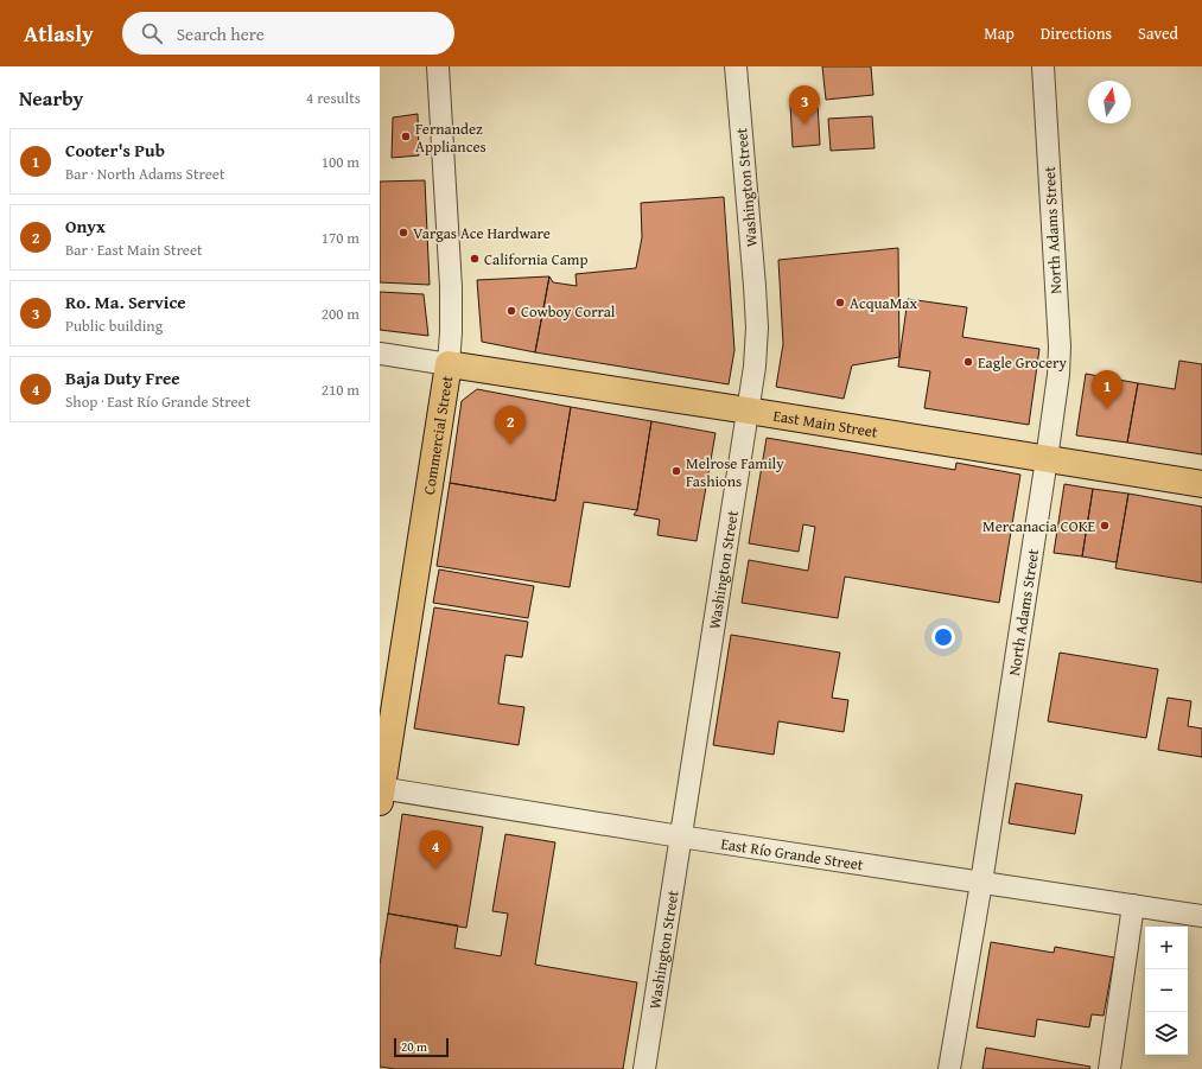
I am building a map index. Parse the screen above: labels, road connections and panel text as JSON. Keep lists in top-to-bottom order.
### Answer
{
  "streets": {
    "main road": ["East Main Street", "Commercial Street"],
    "street": ["Washington Street", "North Adams Street", "East Río Grande Street"]
  },
  "crossings": [
    ["Washington Street", "East Main Street"],
    ["Washington Street", "East Río Grande Street"],
    ["North Adams Street", "East Main Street"],
    ["North Adams Street", "East Río Grande Street"],
    ["East Main Street", "Commercial Street"],
    ["Commercial Street", "East Río Grande Street"]
  ],
  "places": [
    "Fernandez Appliances",
    "Vargas Ace Hardware",
    "California Camp",
    "AcquaMax",
    "Cowboy Corral",
    "Eagle Grocery",
    "Melrose Family Fashions",
    "Mercanacia COKE"
  ],
  "scale_bar": "20 m",
  "north": "top",
  "page": {
    "header": "Atlasly",
    "search": "Search here",
    "nav": ["Map", "Directions", "Saved"],
    "heading": ["Nearby", "4 results"],
    "pins": [
      "3",
      "1",
      "2",
      "4"
    ],
    "list": [
      {
        "mark": "1",
        "name": "Cooter's Pub",
        "note": "Bar · North Adams Street",
        "value": "100 m"
      },
      {
        "mark": "2",
        "name": "Onyx",
        "note": "Bar · East Main Street",
        "value": "170 m"
      },
      {
        "mark": "3",
        "name": "Ro. Ma. Service",
        "note": "Public building",
        "value": "200 m"
      },
      {
        "mark": "4",
        "name": "Baja Duty Free",
        "note": "Shop · East Río Grande Street",
        "value": "210 m"
      }
    ],
    "map_buttons": ["+", "−"],
    "scale": "20 m"
  }
}
